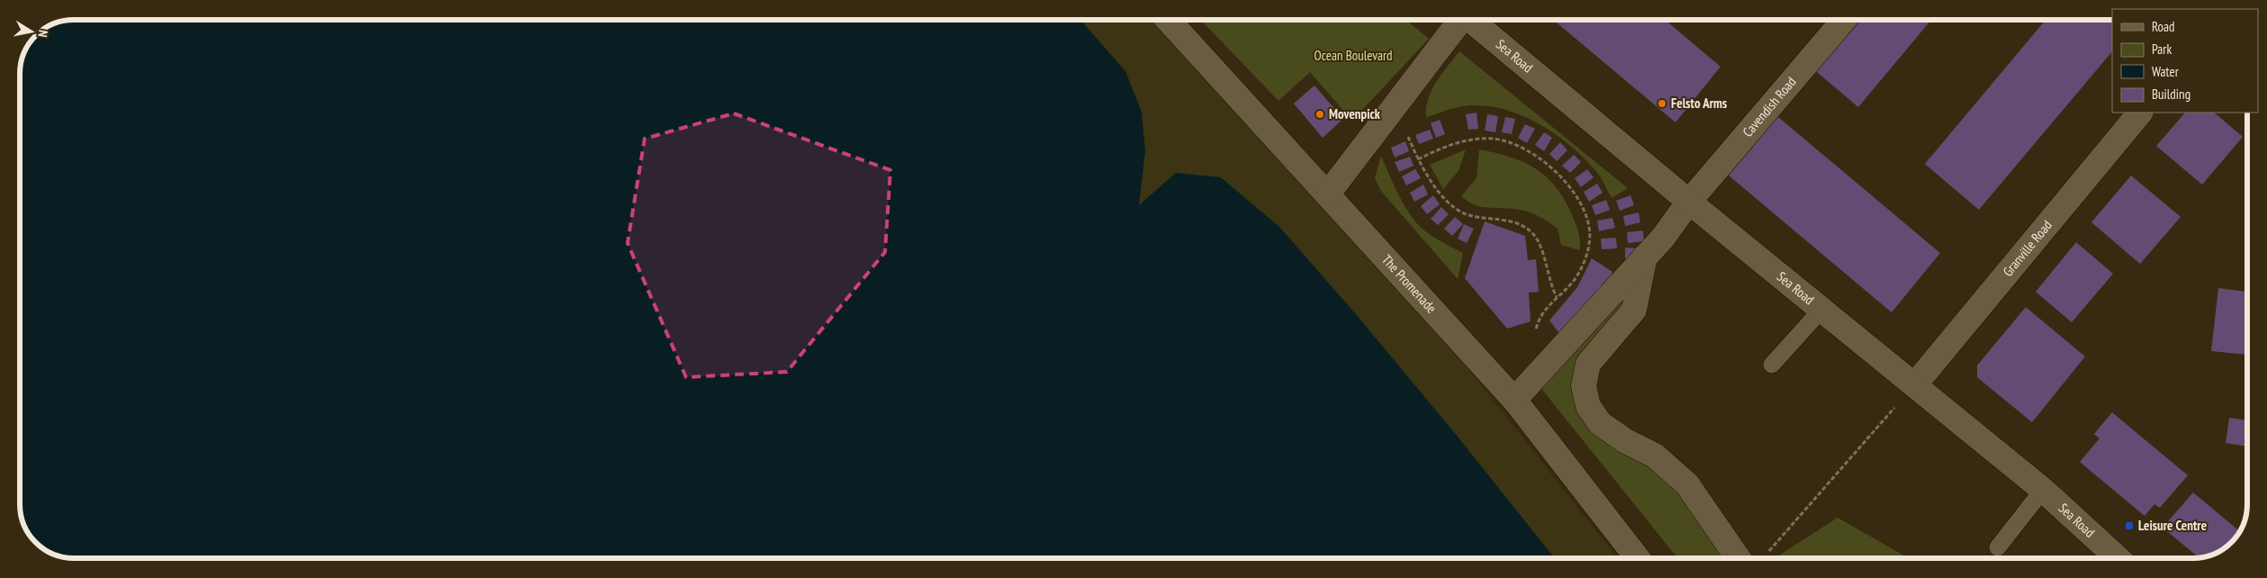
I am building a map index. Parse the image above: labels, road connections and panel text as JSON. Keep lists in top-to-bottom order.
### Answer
{
  "streets": {
    "street": [
      "Sea Road",
      "Cavendish Road",
      "Granville Road",
      "The Promenade"
    ]
  },
  "crossings": [
    ["Sea Road", "Cavendish Road"],
    ["Sea Road", "Granville Road"],
    ["Cavendish Road", "The Promenade"]
  ],
  "parks": ["Ocean Boulevard"],
  "places": {
    "other": ["Felsto Arms", "Movenpick"],
    "transit": ["Leisure Centre"]
  },
  "legend": [
    "Road",
    "Park",
    "Water",
    "Building"
  ],
  "north": "right"
}
